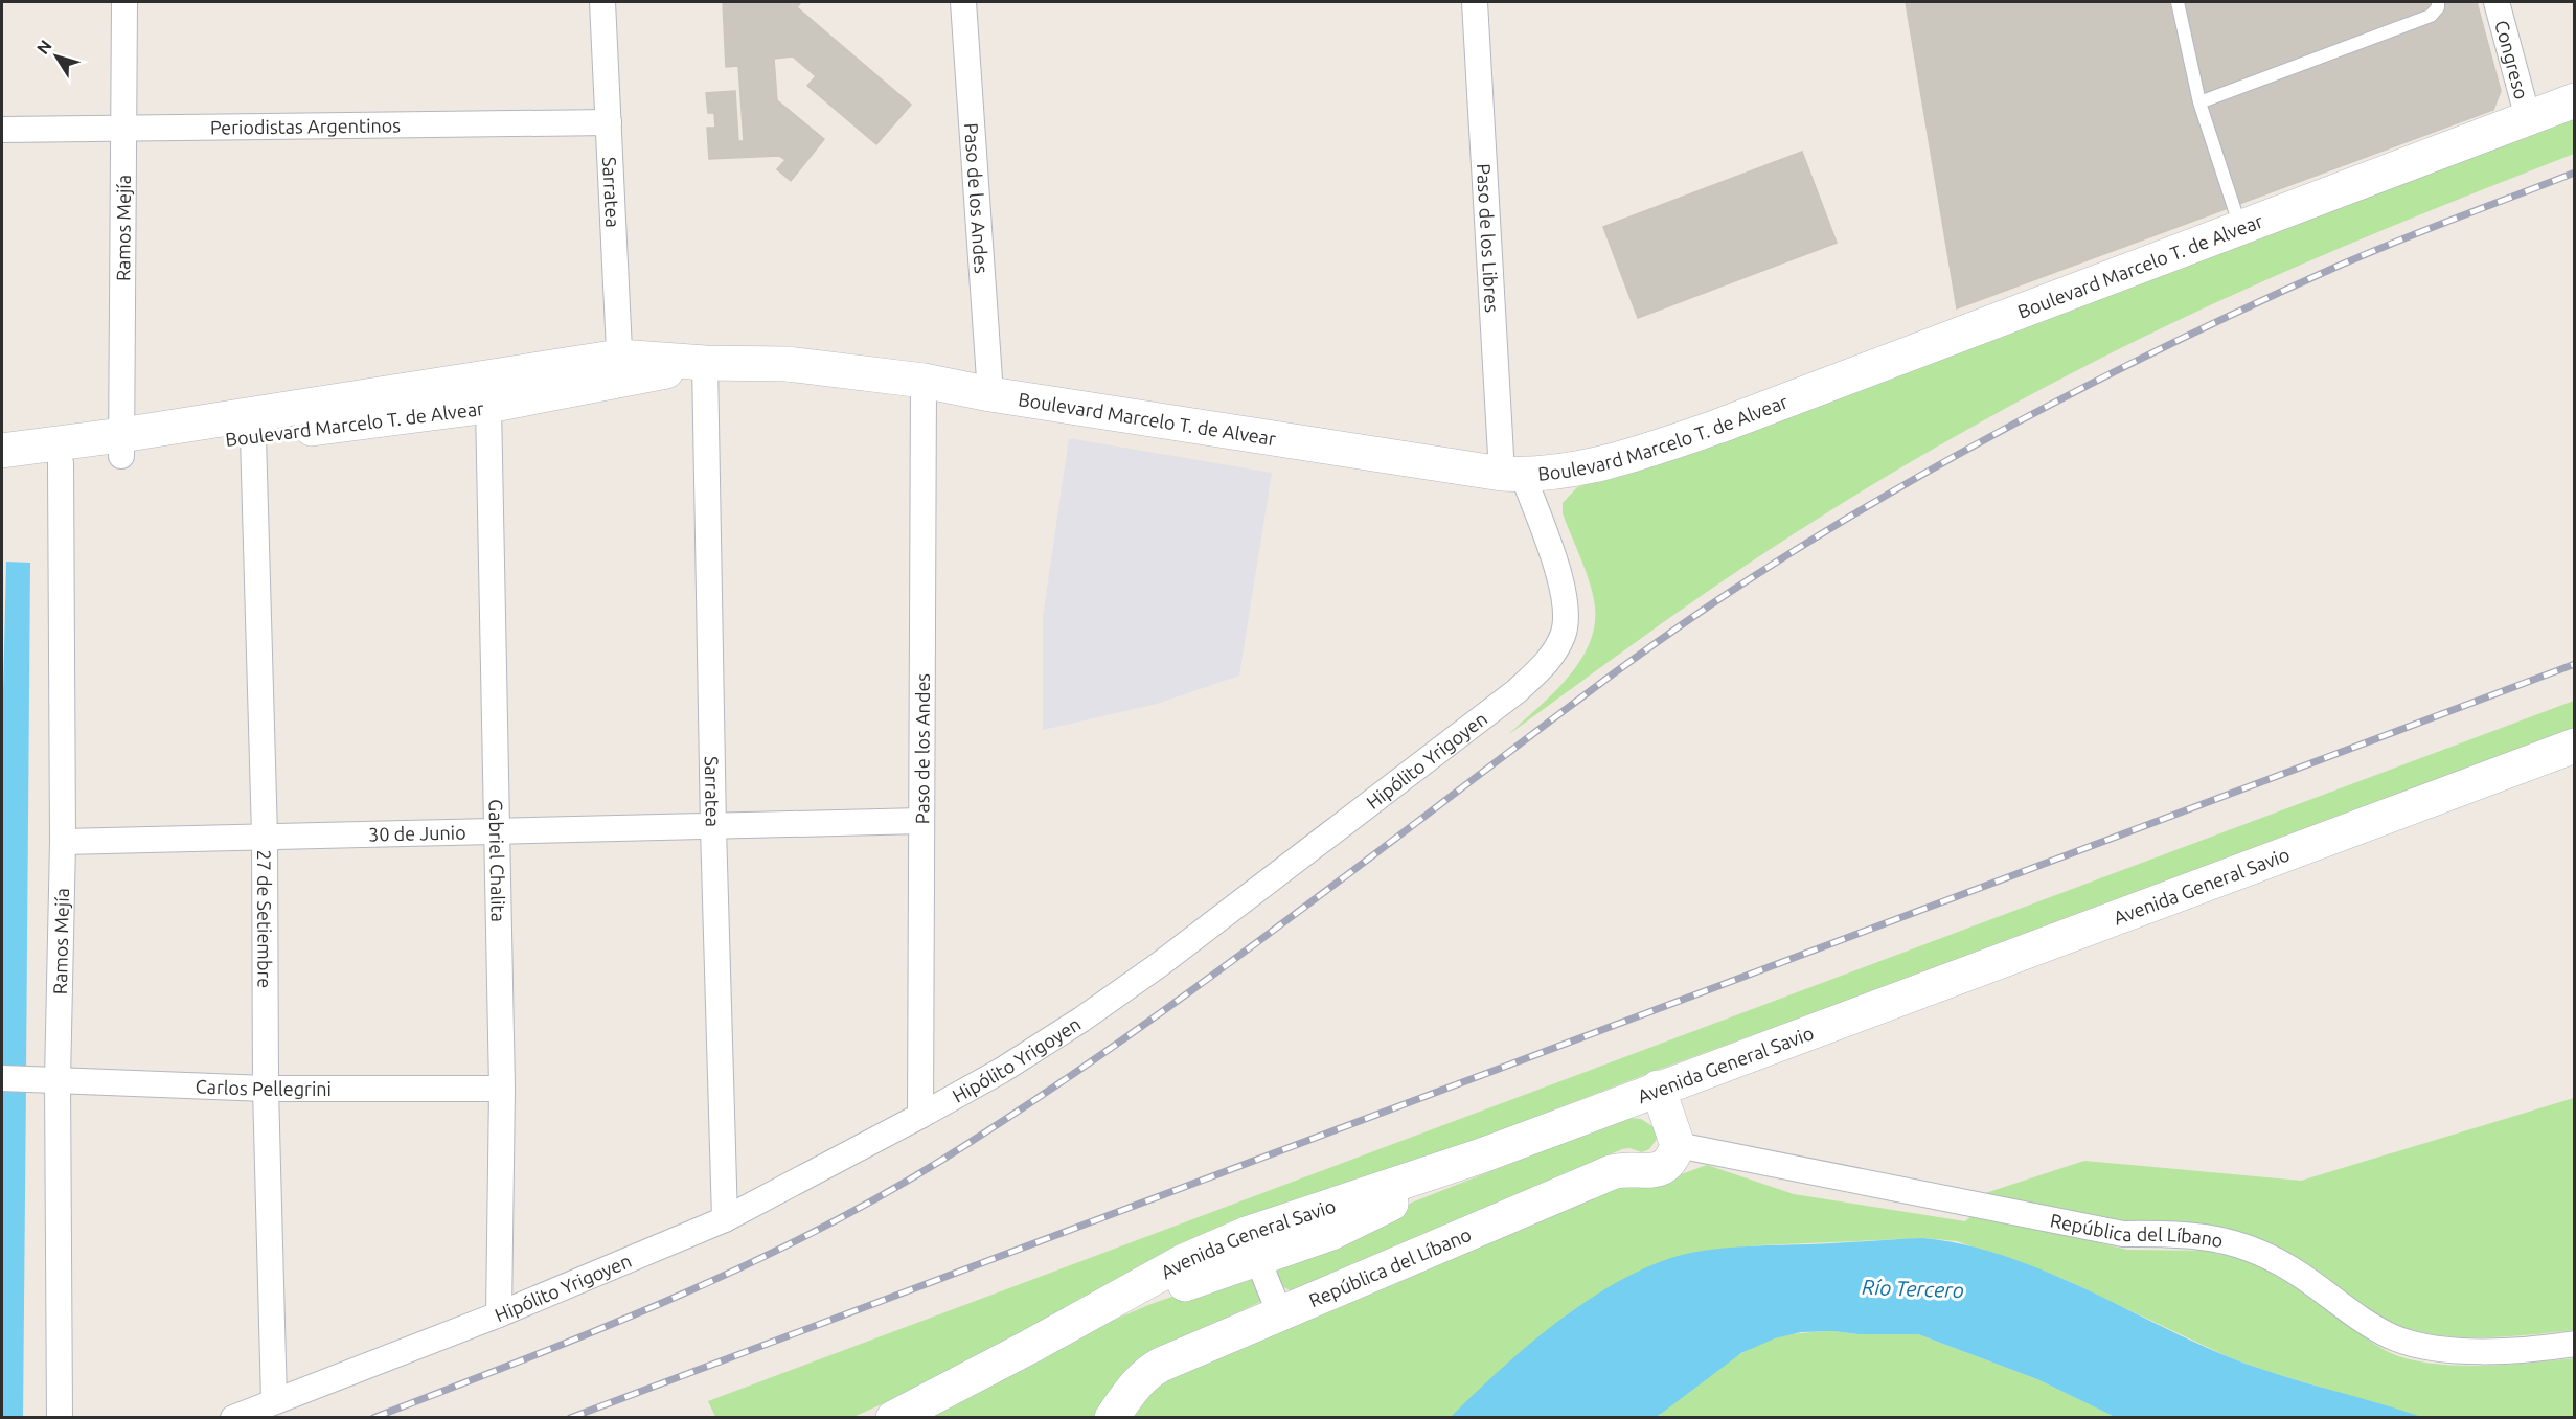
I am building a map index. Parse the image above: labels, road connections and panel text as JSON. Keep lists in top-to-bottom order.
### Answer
{
  "streets": {
    "main road": ["Boulevard Marcelo T. de Alvear", "Avenida General Savio", "República del Líbano"],
    "street": [
      "Congreso",
      "Periodistas Argentinos",
      "Sarratea",
      "Paso de los Andes",
      "Ramos Mejía",
      "Paso de los Libres",
      "Hipólito Yrigoyen",
      "30 de Junio",
      "Gabriel Chalita",
      "27 de Setiembre",
      "Carlos Pellegrini"
    ]
  },
  "crossings": [
    ["Congreso", "Boulevard Marcelo T. de Alvear"],
    ["Periodistas Argentinos", "Sarratea"],
    ["Periodistas Argentinos", "Ramos Mejía"],
    ["Sarratea", "Boulevard Marcelo T. de Alvear"],
    ["Sarratea", "Hipólito Yrigoyen"],
    ["Sarratea", "30 de Junio"],
    ["Paso de los Andes", "Boulevard Marcelo T. de Alvear"],
    ["Paso de los Andes", "Hipólito Yrigoyen"],
    ["Paso de los Andes", "30 de Junio"],
    ["Ramos Mejía", "Boulevard Marcelo T. de Alvear"],
    ["Ramos Mejía", "30 de Junio"],
    ["Ramos Mejía", "Carlos Pellegrini"],
    ["Paso de los Libres", "Boulevard Marcelo T. de Alvear"],
    ["Paso de los Libres", "Hipólito Yrigoyen"],
    ["Boulevard Marcelo T. de Alvear", "Hipólito Yrigoyen"],
    ["Boulevard Marcelo T. de Alvear", "Gabriel Chalita"],
    ["Boulevard Marcelo T. de Alvear", "27 de Setiembre"],
    ["Hipólito Yrigoyen", "Gabriel Chalita"],
    ["Hipólito Yrigoyen", "27 de Setiembre"],
    ["30 de Junio", "Gabriel Chalita"],
    ["30 de Junio", "27 de Setiembre"],
    ["Gabriel Chalita", "Carlos Pellegrini"],
    ["27 de Setiembre", "Carlos Pellegrini"]
  ],
  "water": ["Río Tercero"],
  "north": "top left"
}
